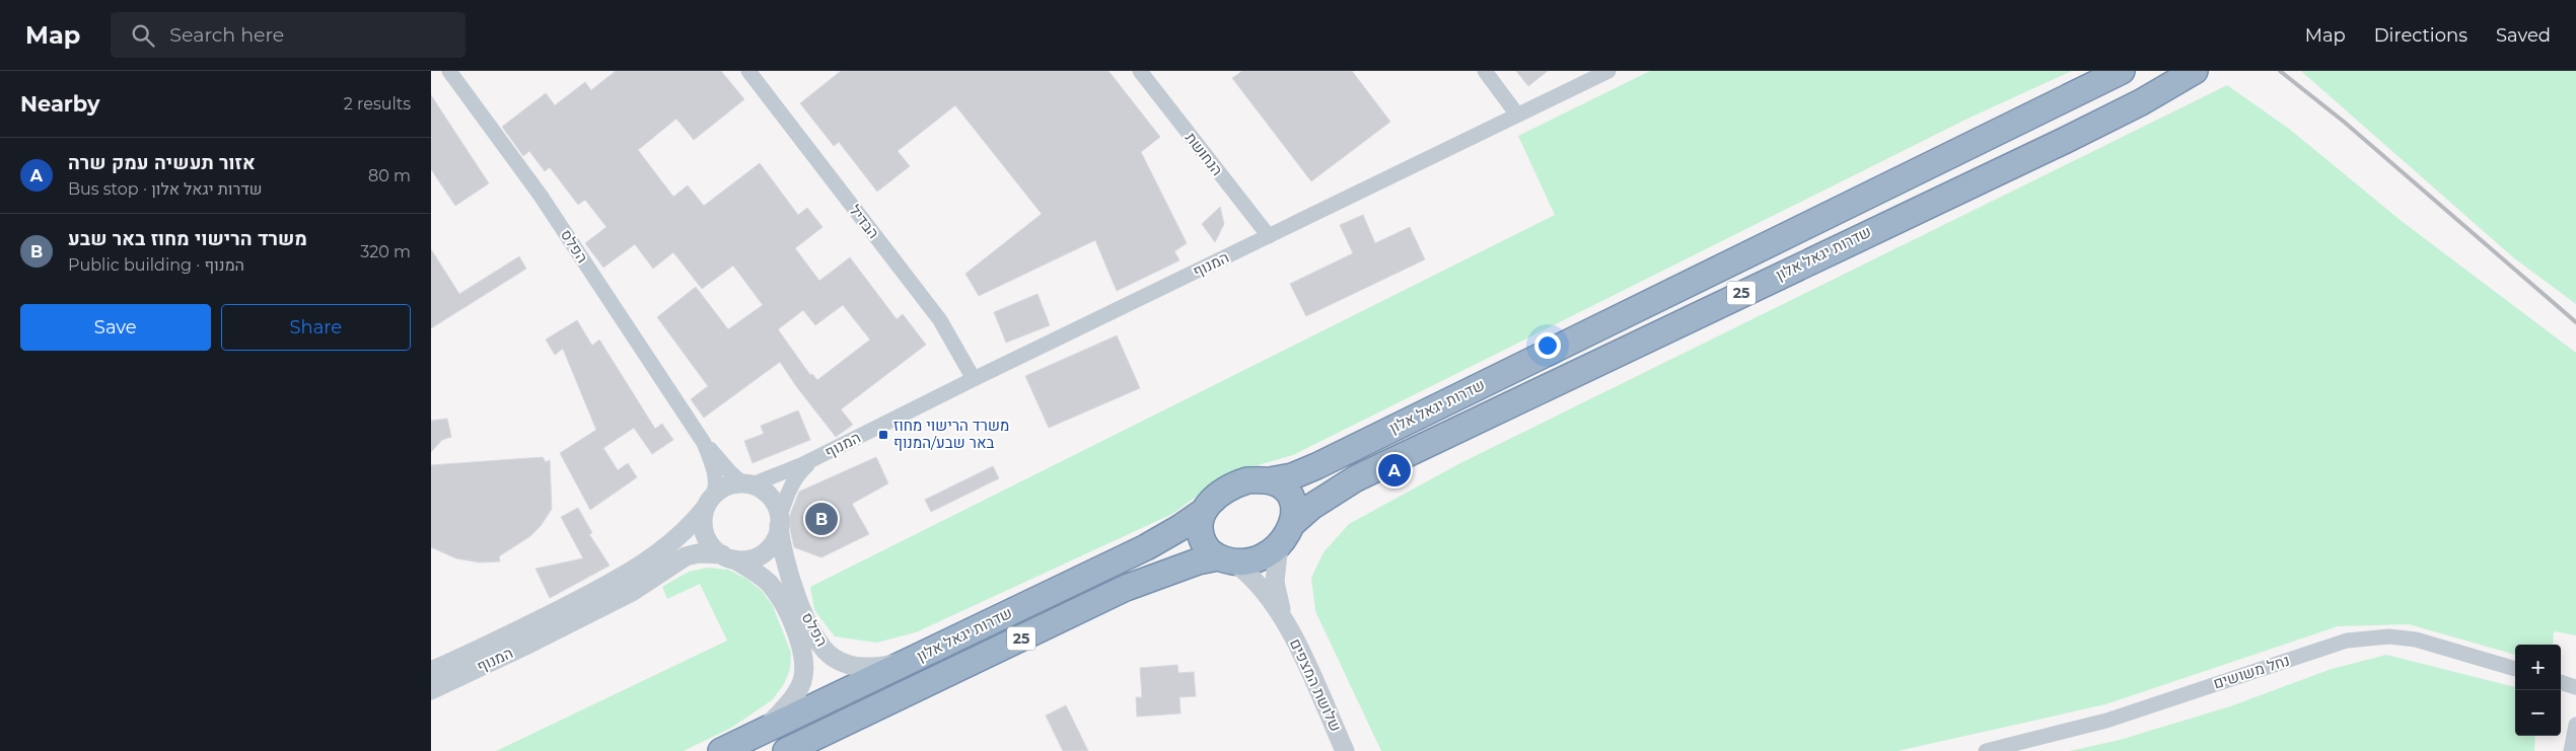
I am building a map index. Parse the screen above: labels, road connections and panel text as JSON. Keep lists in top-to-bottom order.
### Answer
{
  "streets": {
    "highway": ["שדרות יגאל אלון", "25"],
    "street": [
      "הנחושת",
      "הבדיל",
      "הפלס",
      "המנוף",
      "נחל משושים",
      "שלושת המצפים"
    ]
  },
  "crossings": [
    ["הנחושת", "המנוף"],
    ["הבדיל", "המנוף"],
    ["הפלס", "שדרות יגאל אלון"],
    ["הפלס", "המנוף"],
    ["שדרות יגאל אלון", "25"],
    ["שדרות יגאל אלון", "שלושת המצפים"],
    ["25", "שלושת המצפים"]
  ],
  "places": {
    "transit": ["משרד הרישוי מחוז באר שבע/המנוף"]
  },
  "page": {
    "header": "Map",
    "search": "Search here",
    "nav": ["Map", "Directions", "Saved"],
    "heading": ["Nearby", "2 results"],
    "list": [
      {
        "mark": "A",
        "name": "אזור תעשיה עמק שרה",
        "note": "Bus stop · שדרות יגאל אלון",
        "value": "80 m"
      },
      {
        "mark": "B",
        "name": "משרד הרישוי מחוז באר שבע",
        "note": "Public building · המנוף",
        "value": "320 m"
      }
    ],
    "buttons": ["Save", "Share"],
    "pins": ["A", "B"],
    "map_buttons": ["+", "−"]
  }
}
